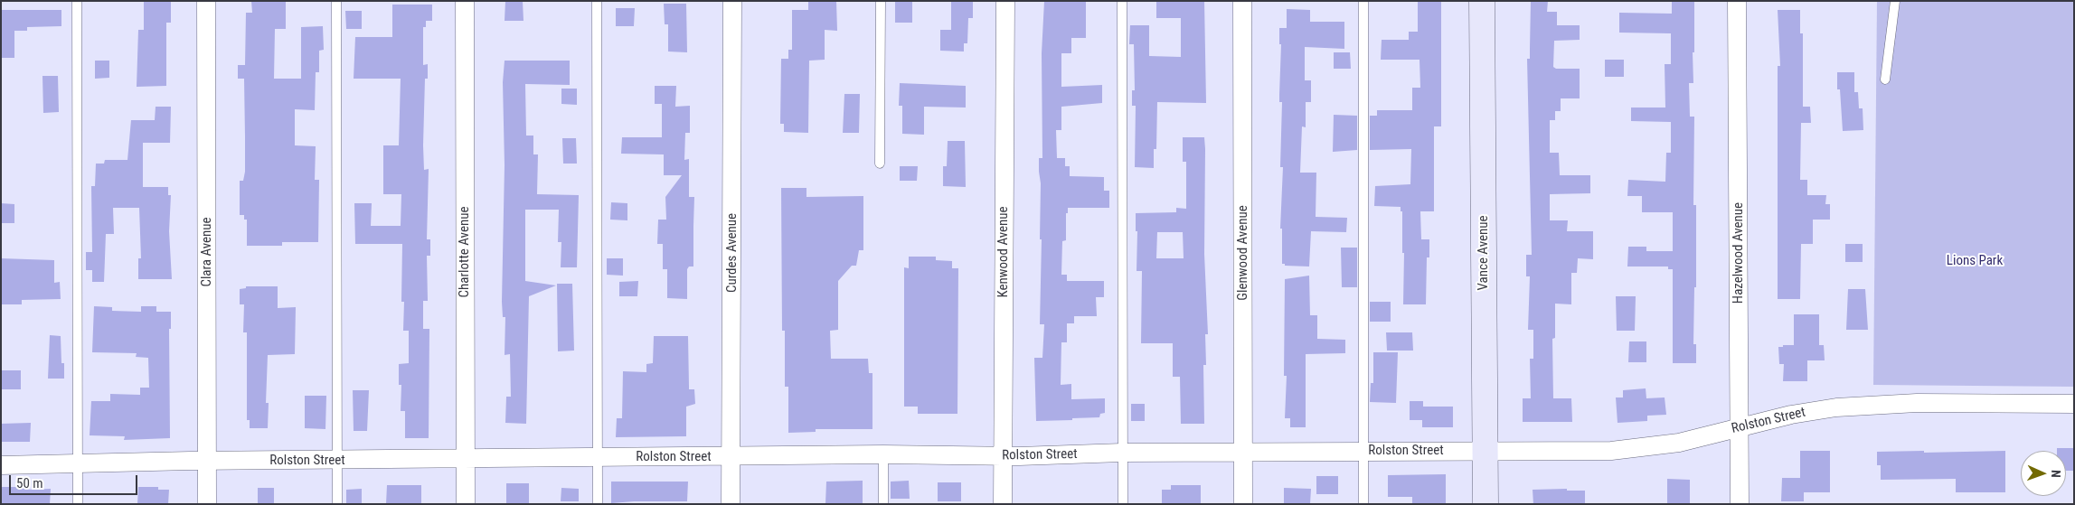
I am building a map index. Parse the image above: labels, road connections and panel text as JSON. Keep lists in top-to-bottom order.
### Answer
{
  "streets": {
    "street": [
      "Clara Avenue",
      "Charlotte Avenue",
      "Kenwood Avenue",
      "Curdes Avenue",
      "Glenwood Avenue",
      "Vance Avenue",
      "Hazelwood Avenue",
      "Rolston Street"
    ]
  },
  "crossings": [
    ["Clara Avenue", "Rolston Street"],
    ["Charlotte Avenue", "Rolston Street"],
    ["Kenwood Avenue", "Rolston Street"],
    ["Curdes Avenue", "Rolston Street"],
    ["Glenwood Avenue", "Rolston Street"],
    ["Vance Avenue", "Rolston Street"],
    ["Hazelwood Avenue", "Rolston Street"]
  ],
  "parks": ["Lions Park"],
  "scale_bar": "50 m",
  "north": "right"
}
